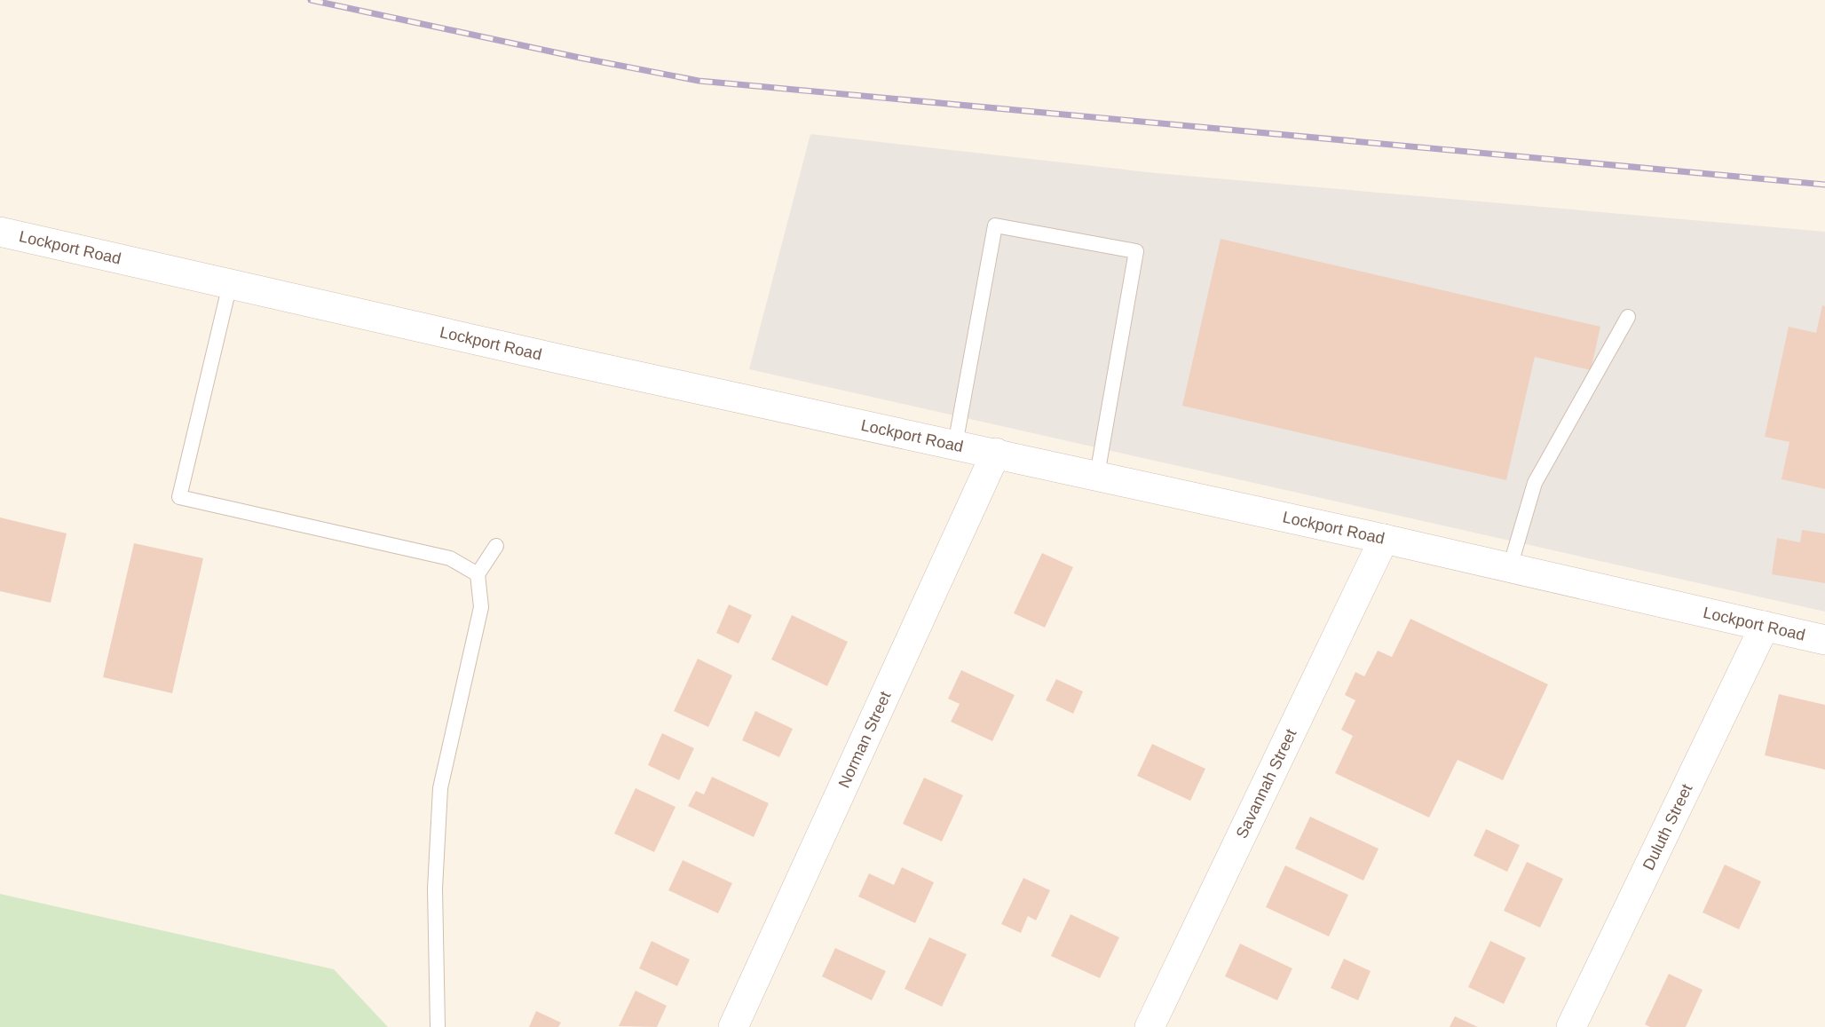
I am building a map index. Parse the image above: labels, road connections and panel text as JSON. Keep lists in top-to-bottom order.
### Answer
{
  "streets": {
    "street": [
      "Lockport Road",
      "Norman Street",
      "Savannah Street",
      "Duluth Street"
    ]
  },
  "crossings": [
    ["Lockport Road", "Norman Street"],
    ["Lockport Road", "Savannah Street"],
    ["Lockport Road", "Duluth Street"]
  ]
}
